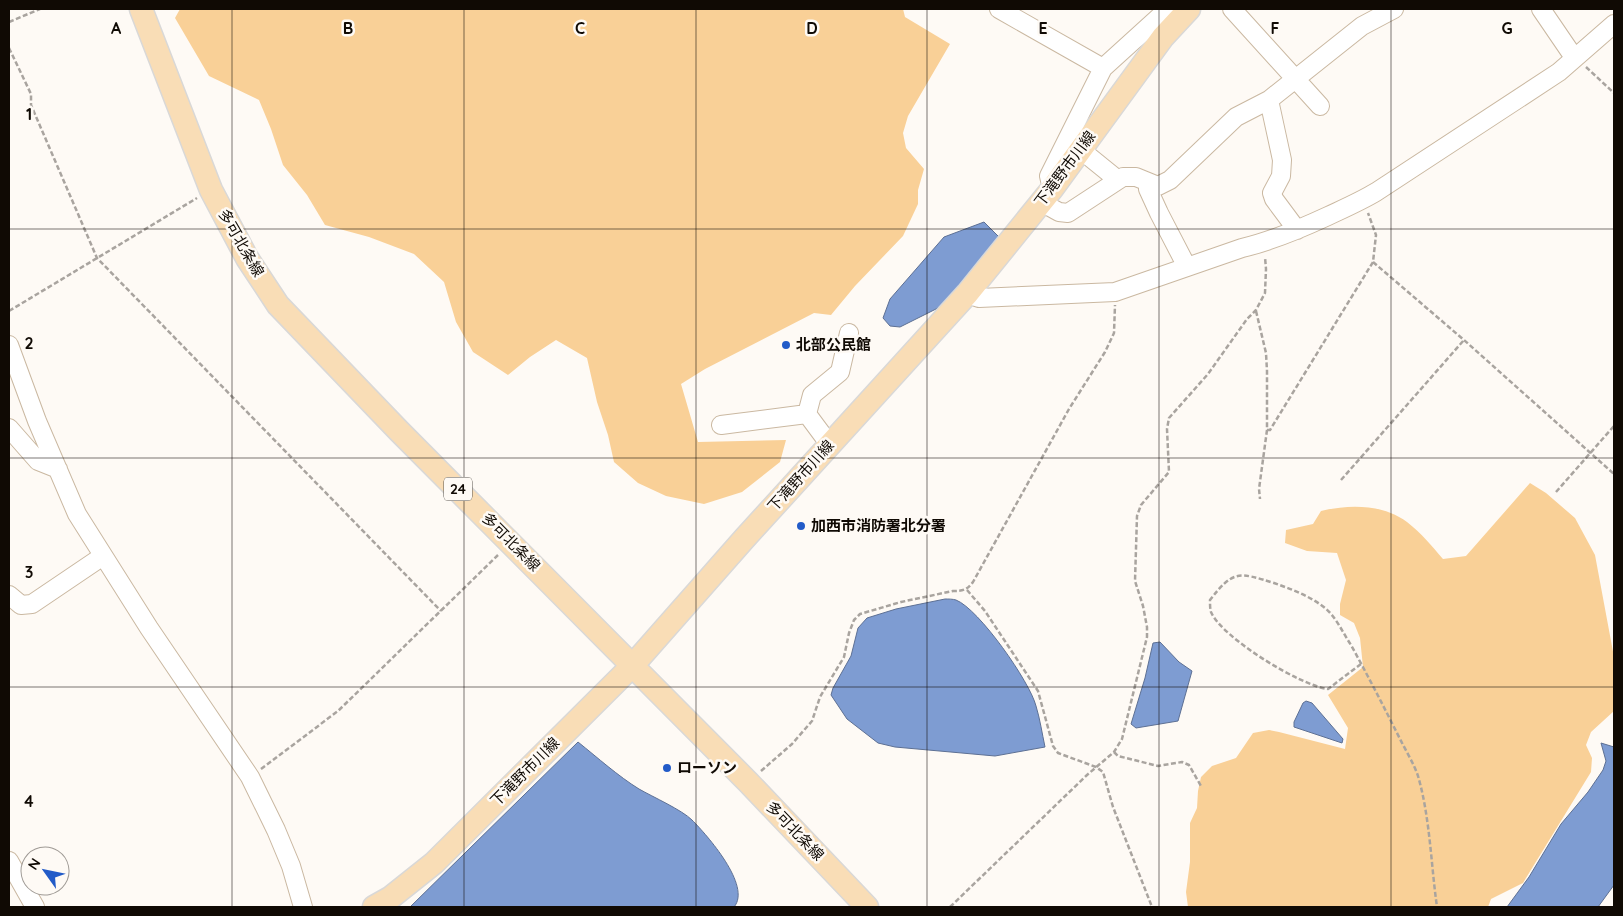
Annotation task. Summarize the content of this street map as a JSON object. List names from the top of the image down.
{
  "streets": {
    "main road": ["下滝野市川線", "多可北条線", "24"]
  },
  "crossings": [
    ["下滝野市川線", "多可北条線"]
  ],
  "places": ["北部公民館", "加西市消防署北分署", "ローソン"],
  "north": "top left",
  "grid": {
    "columns": [
      "A",
      "B",
      "C",
      "D",
      "E",
      "F",
      "G"
    ],
    "rows": [
      "1",
      "2",
      "3",
      "4"
    ]
  }
}
